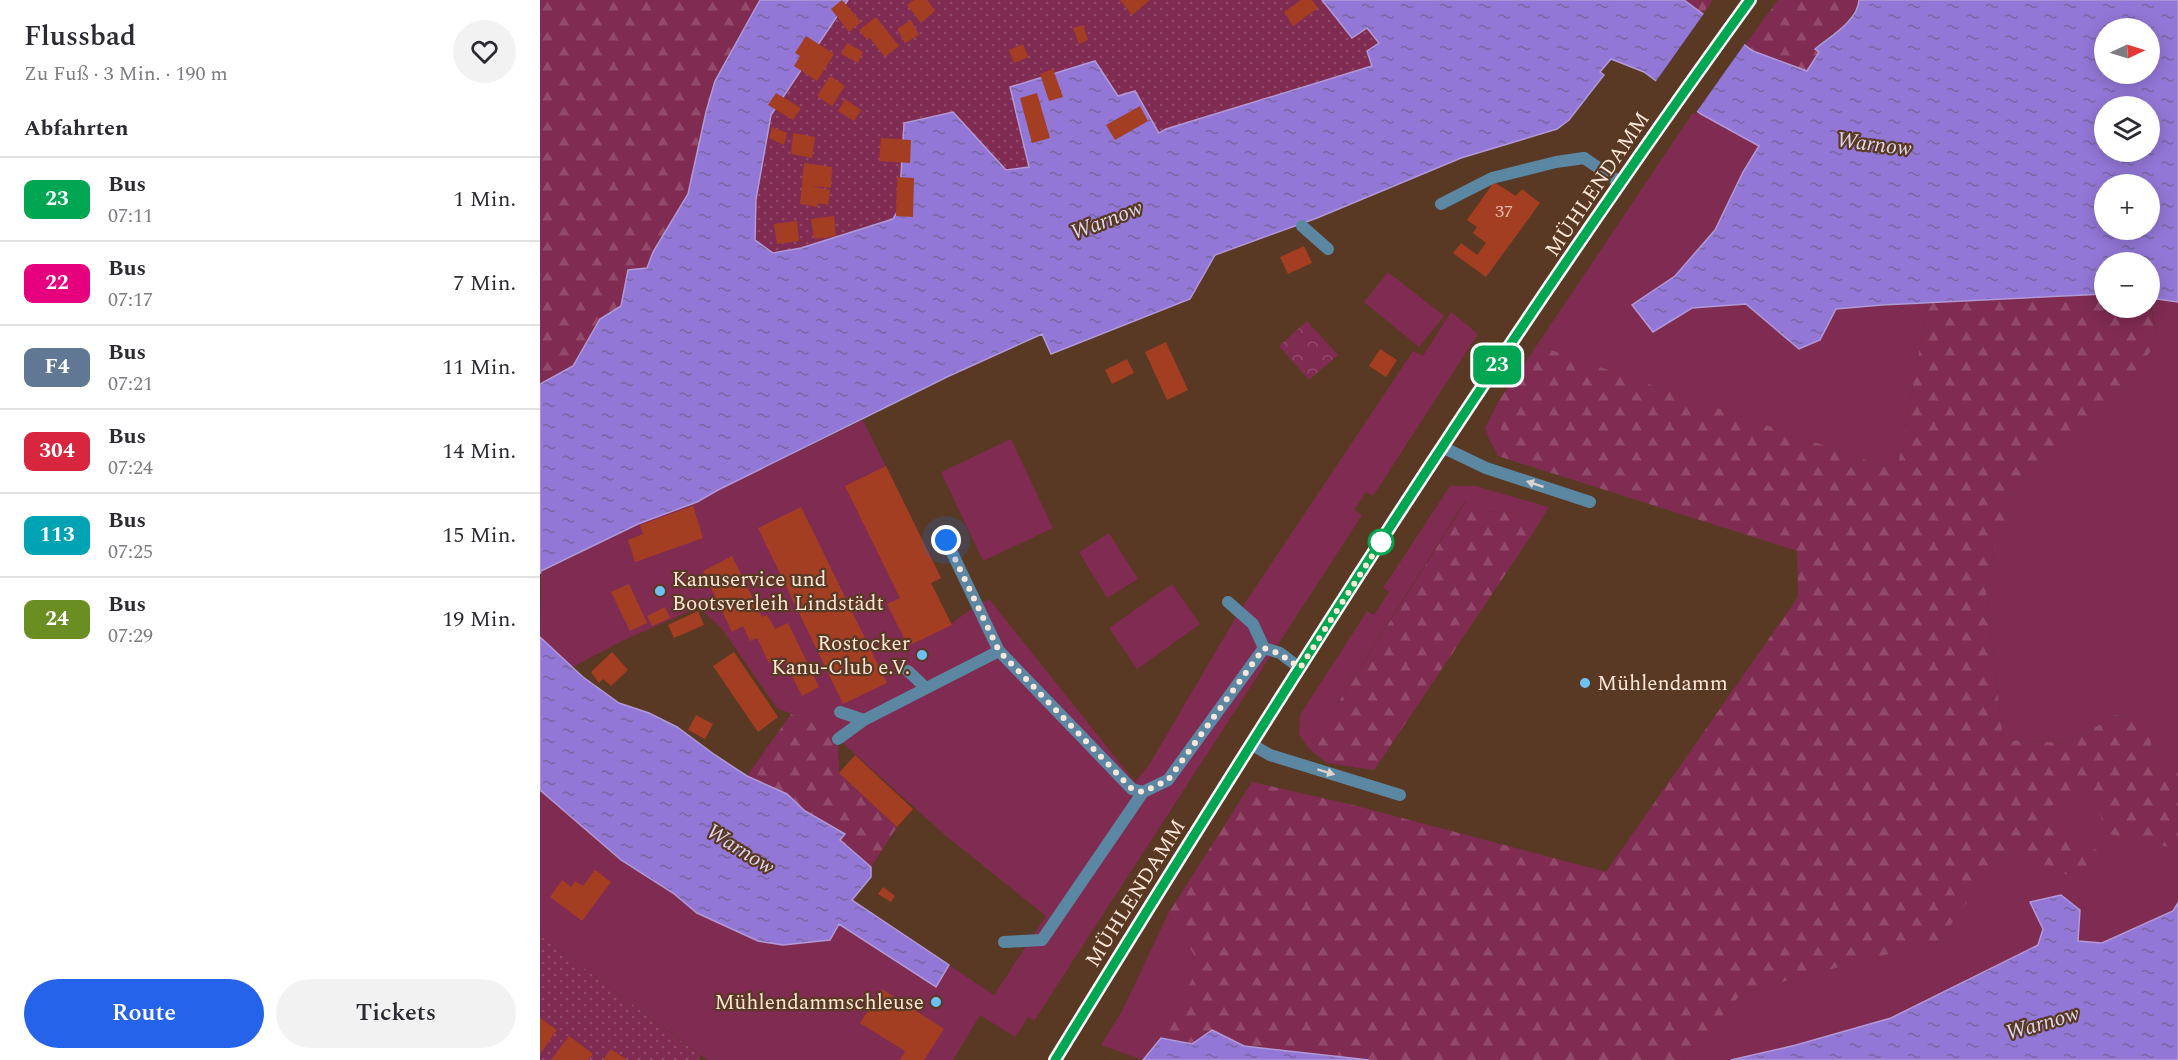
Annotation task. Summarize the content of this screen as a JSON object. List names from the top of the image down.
{
  "streets": {
    "main road": ["MÜHLENDAMM"]
  },
  "water": ["Warnow"],
  "places": [
    "Kanuservice und Bootsverleih Lindstädt",
    "Rostocker Kanu-Club e.V.",
    "Mühlendamm",
    "Mühlendammschleuse"
  ],
  "lines": ["bus line 23"],
  "house_numbers": ["37"],
  "north": "right",
  "page": {
    "heading": [
      ["Flussbad", "Zu Fuß · 3 Min. · 190 m"],
      "Abfahrten"
    ],
    "on_map": "23",
    "map_buttons": ["+", "−"],
    "list": [
      {
        "mark": "23",
        "name": "Bus",
        "note": "07:11",
        "value": "1 Min."
      },
      {
        "mark": "22",
        "name": "Bus",
        "note": "07:17",
        "value": "7 Min."
      },
      {
        "mark": "F4",
        "name": "Bus",
        "note": "07:21",
        "value": "11 Min."
      },
      {
        "mark": "304",
        "name": "Bus",
        "note": "07:24",
        "value": "14 Min."
      },
      {
        "mark": "113",
        "name": "Bus",
        "note": "07:25",
        "value": "15 Min."
      },
      {
        "mark": "24",
        "name": "Bus",
        "note": "07:29",
        "value": "19 Min."
      }
    ],
    "buttons": ["Route", "Tickets"]
  }
}
